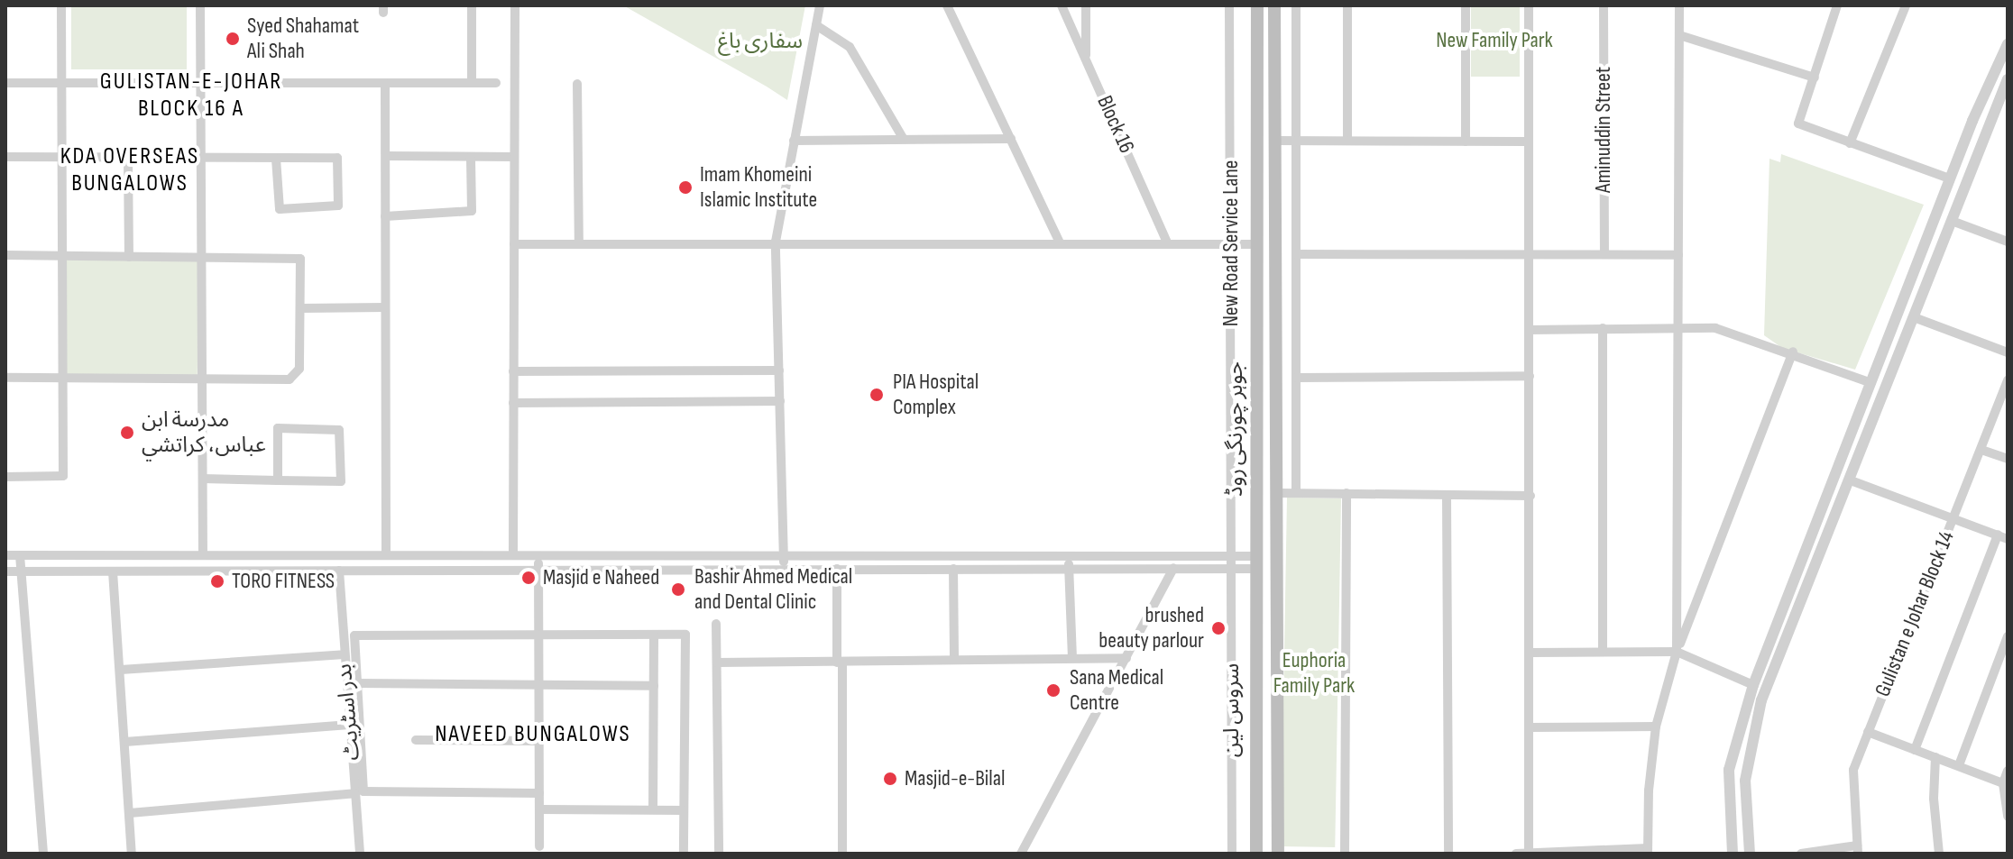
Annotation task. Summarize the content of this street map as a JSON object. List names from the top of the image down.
{
  "streets": {
    "main road": ["جوہر چورنگی روڈ"],
    "street": [
      "Block 16",
      "Aminuddin Street",
      "New Road Service Lane",
      "Gulistan e Johar Block 14",
      "سروس لین",
      "بدر اسٹریٹ"
    ]
  },
  "crossings": [
    ["New Road Service Lane", "سروس لین"]
  ],
  "districts": ["GULISTAN-E-JOHAR BLOCK 16 A", "KDA OVERSEAS BUNGALOWS", "NAVEED BUNGALOWS"],
  "parks": ["New Family Park", "سفاری باغ", "Euphoria Family Park"],
  "places": [
    "Syed Shahamat Ali Shah",
    "Imam Khomeini Islamic Institute",
    "PIA Hospital Complex",
    "مدرسة ابن عباس، كراتشي",
    "Masjid e Naheed",
    "TORO FITNESS",
    "Bashir Ahmed Medical and Dental Clinic",
    "brushed beauty parlour",
    "Sana Medical Centre",
    "Masjid-e-Bilal"
  ]
}
